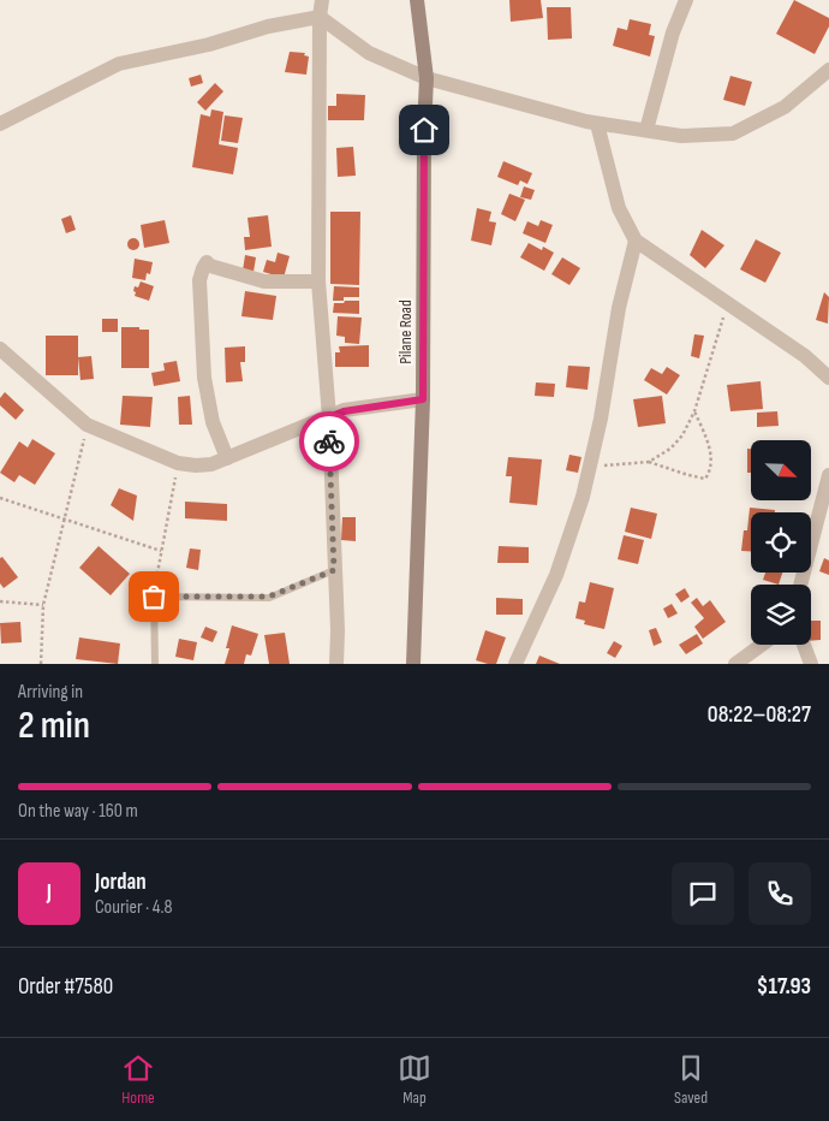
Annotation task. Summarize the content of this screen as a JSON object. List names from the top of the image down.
{
  "streets": {
    "main road": ["Pilane Road"]
  },
  "north": "bottom right",
  "page": {
    "heading": ["2 min", "Arriving in", "08:22–08:27"],
    "panel": [
      "Jordan",
      "Courier · 4.8",
      "Order #7580",
      "$17.93"
    ],
    "bar": "On the way · 160 m",
    "round": "J",
    "tabs": ["Home", "Map", "Saved"]
  }
}
